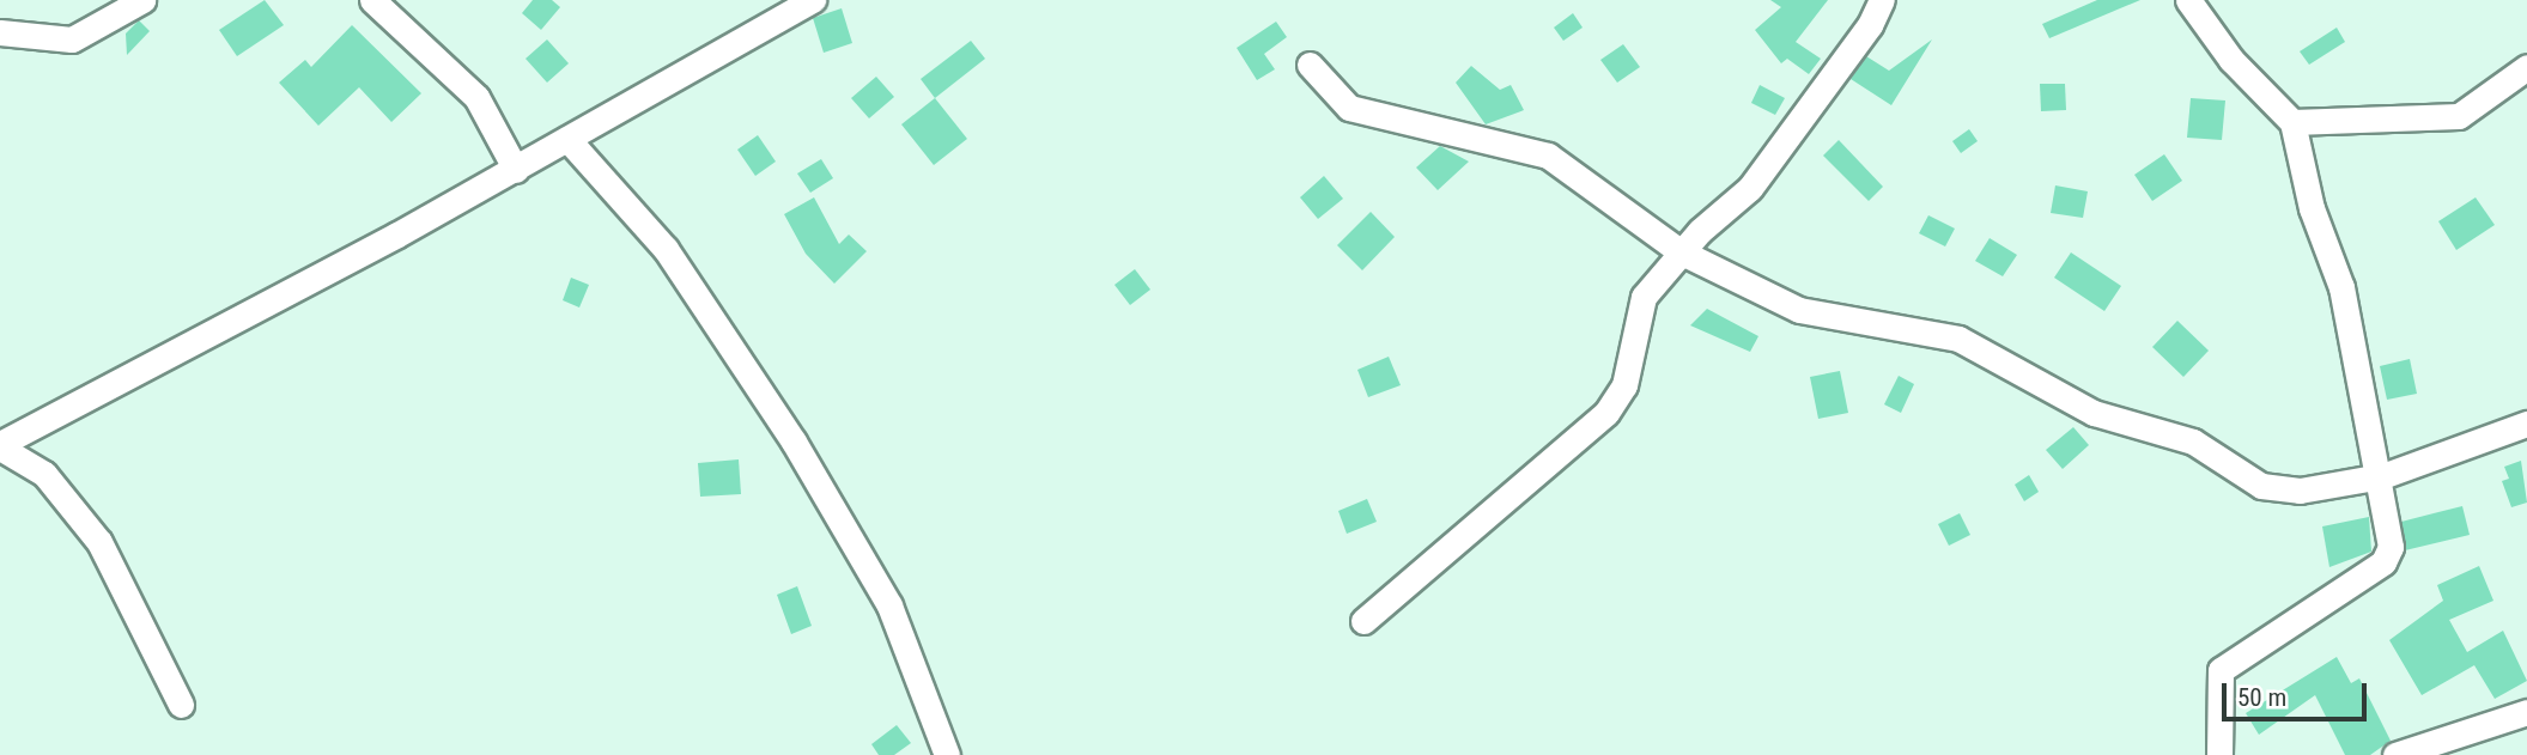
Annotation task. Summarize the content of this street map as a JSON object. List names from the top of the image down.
{
  "scale_bar": "50 m"
}
